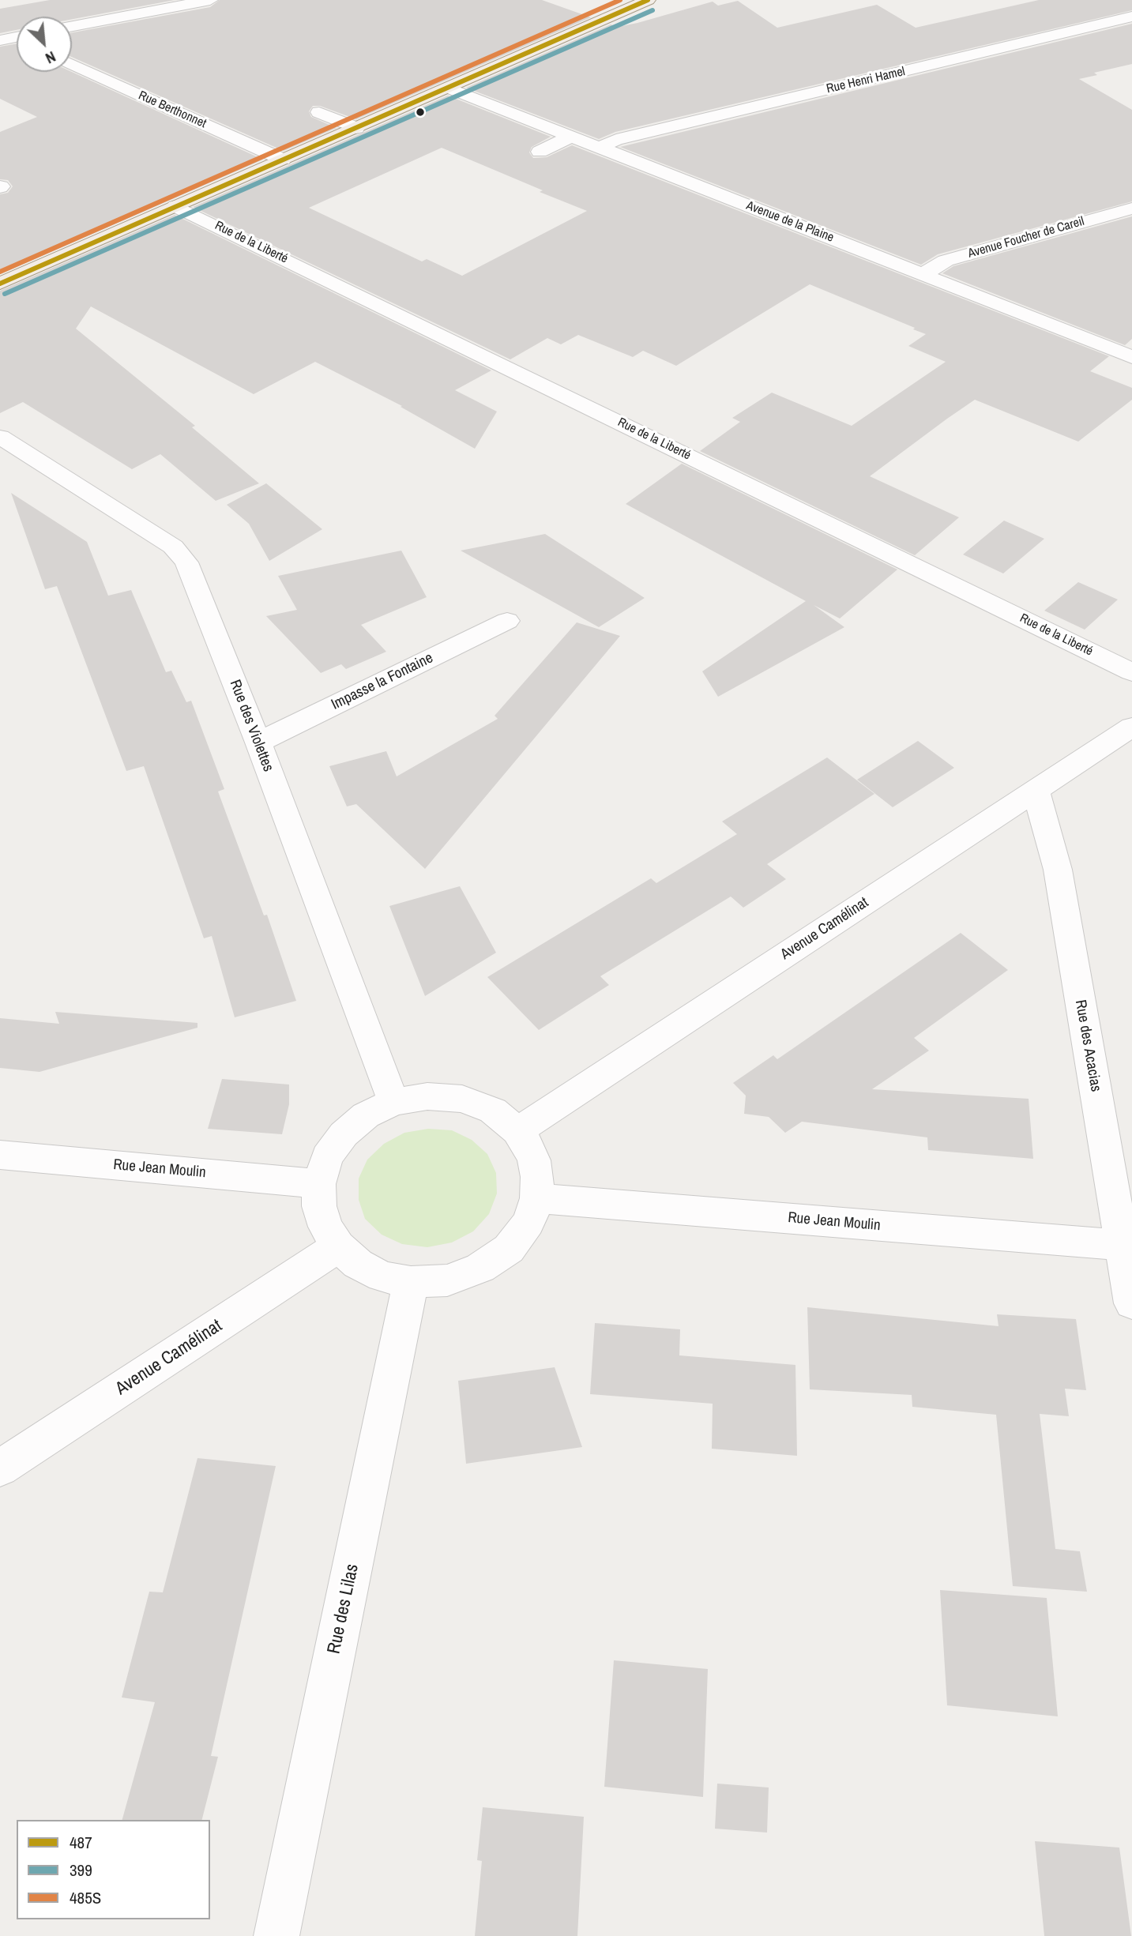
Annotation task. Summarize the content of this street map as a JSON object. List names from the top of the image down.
{
  "streets": {
    "street": [
      "Rue Henri Hamel",
      "Rue Berthonnet",
      "Avenue de la Plaine",
      "Avenue Foucher de Careil",
      "Rue de la Liberté",
      "Impasse la Fontaine",
      "Rue des Violettes",
      "Avenue Camélinat",
      "Rue des Acacias",
      "Rue Jean Moulin",
      "Rue des Lilas"
    ]
  },
  "crossings": [
    ["Rue Henri Hamel", "Avenue de la Plaine"],
    ["Avenue de la Plaine", "Avenue Foucher de Careil"],
    ["Impasse la Fontaine", "Rue des Violettes"],
    ["Avenue Camélinat", "Rue des Acacias"],
    ["Rue des Acacias", "Rue Jean Moulin"]
  ],
  "lines": ["transit line 487", "transit line 485S", "transit line 399"],
  "legend": ["487", "399", "485S"],
  "north": "bottom right"
}
